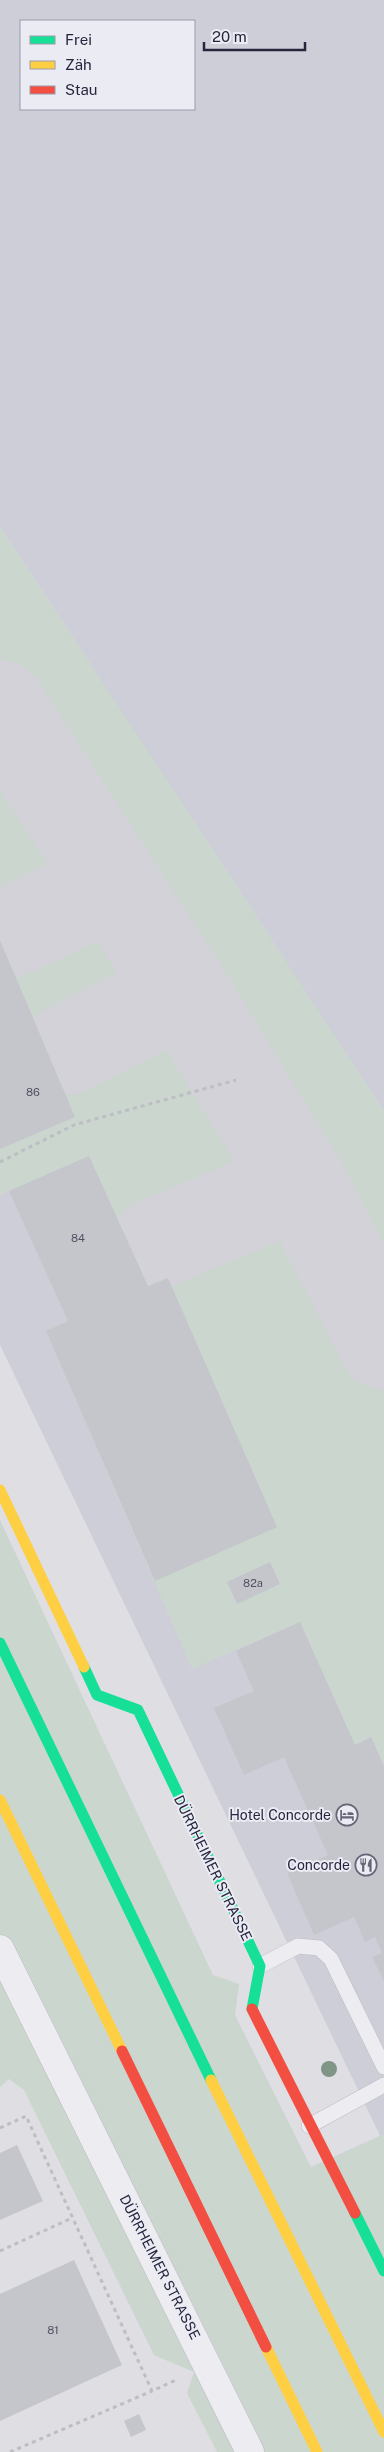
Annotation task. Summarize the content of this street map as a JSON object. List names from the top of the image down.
{
  "streets": {
    "main road": ["DÜRRHEIMER STRASSE"]
  },
  "places": {
    "hotel": ["Hotel Concorde"],
    "restaurant": ["Concorde"]
  },
  "house_numbers": [
    "86",
    "84",
    "82a",
    "81"
  ],
  "legend": ["Frei", "Zäh", "Stau"],
  "scale_bar": "20 m"
}
